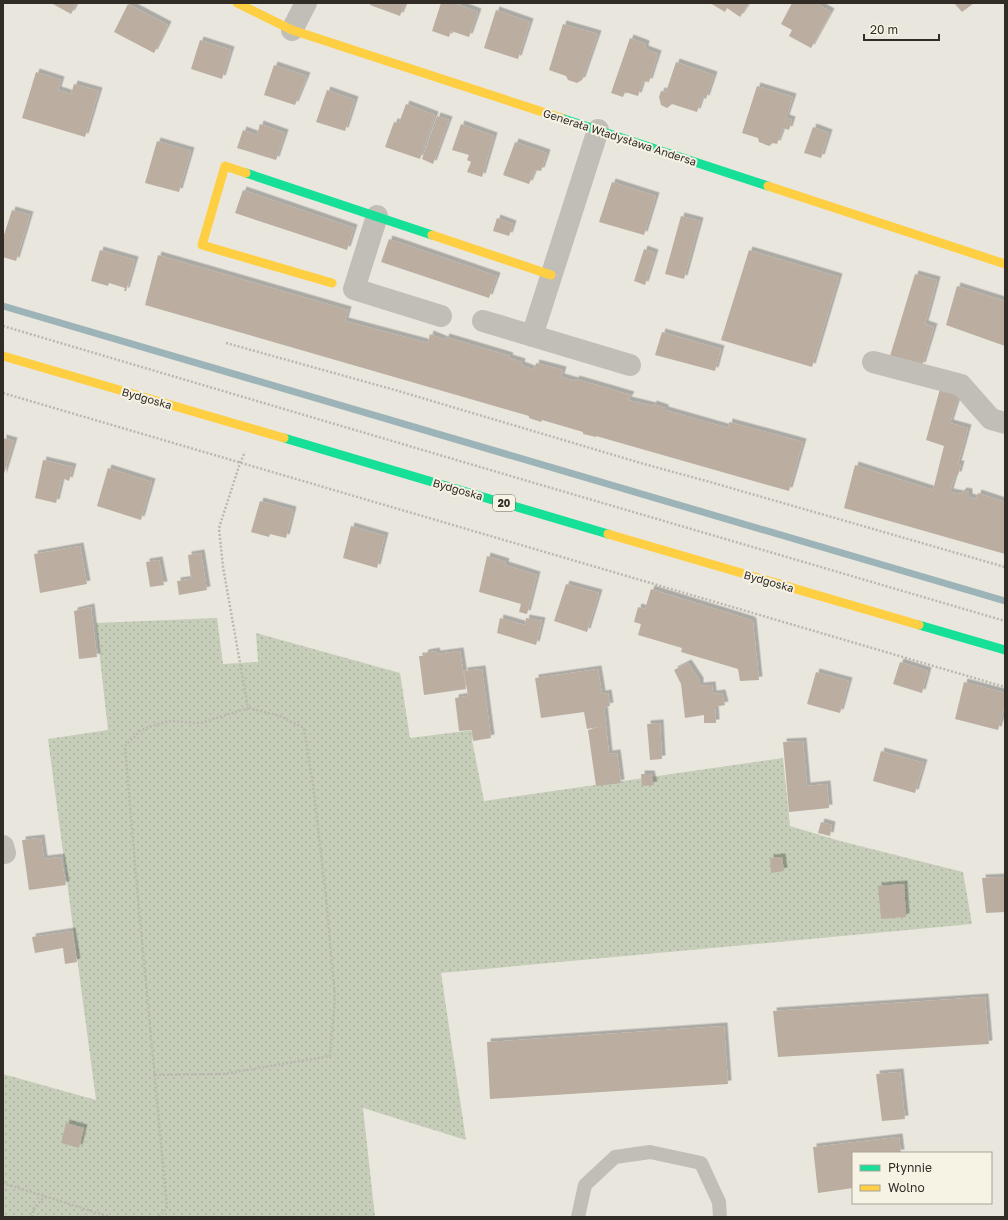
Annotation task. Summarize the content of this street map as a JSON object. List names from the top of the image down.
{
  "streets": {
    "street": ["Generała Władysława Andersa", "Bydgoska", "20"]
  },
  "legend": ["Płynnie", "Wolno"],
  "scale_bar": "20 m"
}
